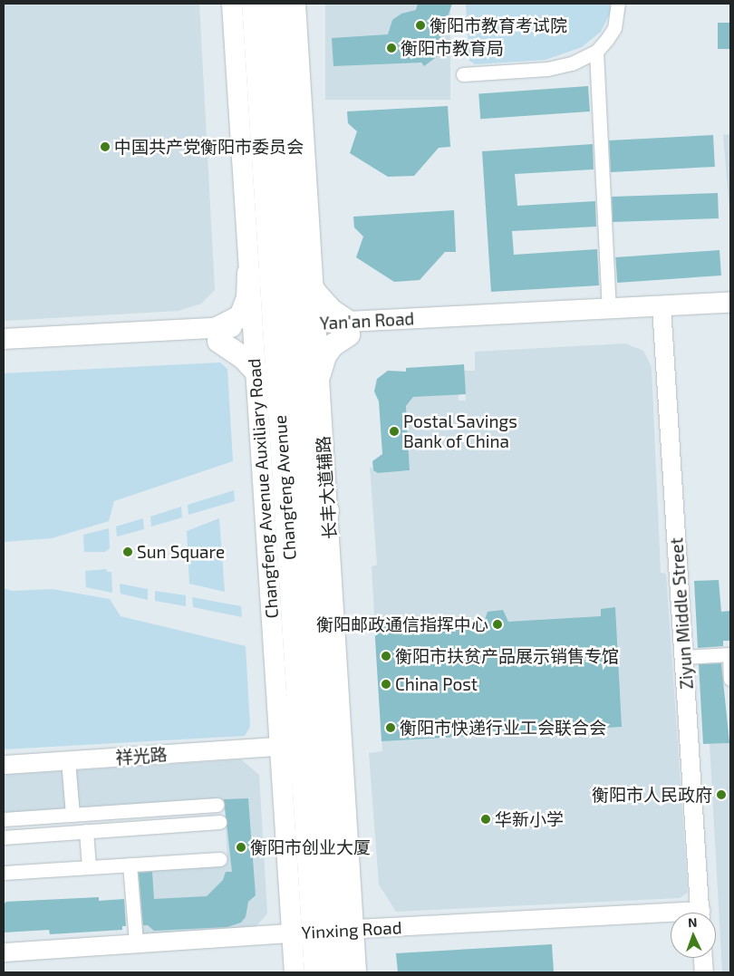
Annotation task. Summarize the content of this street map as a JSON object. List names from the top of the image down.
{
  "streets": {
    "main road": [
      "Yan'an Road",
      "Changfeng Avenue",
      "长丰大道辅路",
      "Changfeng Avenue Auxiliary Road"
    ],
    "street": ["Ziyun Middle Street", "祥光路", "Yinxing Road"]
  },
  "crossings": [
    ["Yan'an Road", "Changfeng Avenue"],
    ["Yan'an Road", "长丰大道辅路"],
    ["Yan'an Road", "Changfeng Avenue Auxiliary Road"],
    ["Yan'an Road", "Ziyun Middle Street"],
    ["Changfeng Avenue", "长丰大道辅路"],
    ["Changfeng Avenue", "Changfeng Avenue Auxiliary Road"],
    ["Changfeng Avenue", "Yinxing Road"],
    ["长丰大道辅路", "Changfeng Avenue Auxiliary Road"],
    ["长丰大道辅路", "Yinxing Road"],
    ["Changfeng Avenue Auxiliary Road", "祥光路"],
    ["Changfeng Avenue Auxiliary Road", "Yinxing Road"]
  ],
  "places": [
    "衡阳市教育考试院",
    "衡阳市教育局",
    "中国共产党衡阳市委员会",
    "Postal Savings Bank of China",
    "Sun Square",
    "衡阳邮政通信指挥中心",
    "衡阳市扶贫产品展示销售专馆",
    "China Post",
    "衡阳市快递行业工会联合会",
    "衡阳市人民政府",
    "华新小学",
    "衡阳市创业大厦"
  ],
  "north": "top"
}
